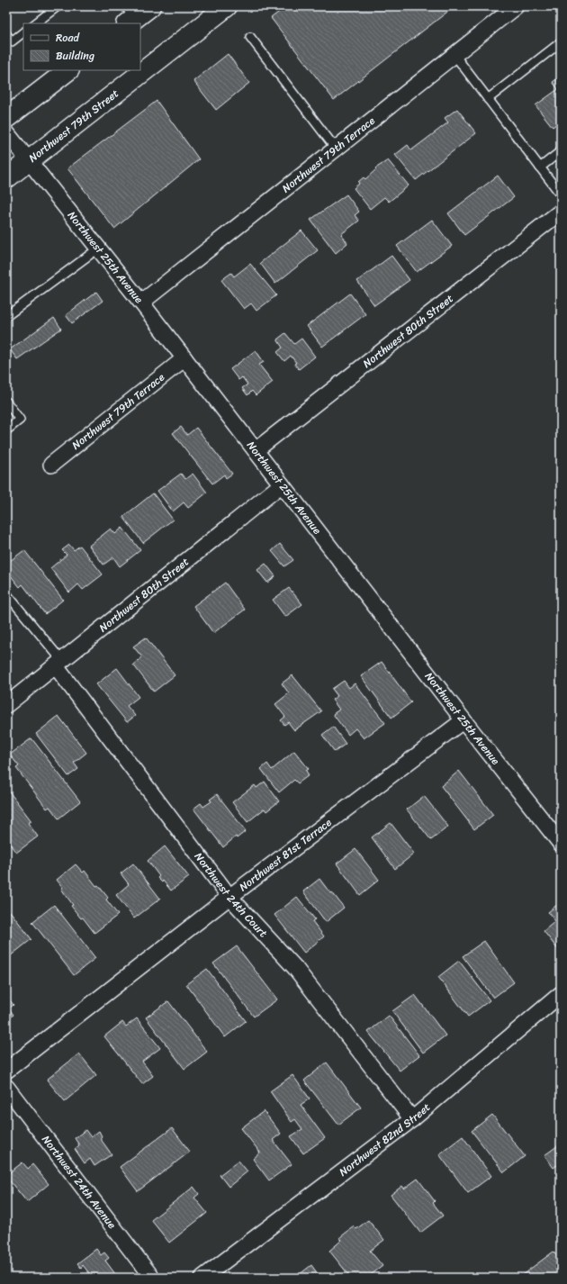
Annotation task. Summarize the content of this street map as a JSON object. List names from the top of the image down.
{
  "streets": {
    "main road": ["Northwest 79th Street"],
    "street": [
      "Northwest 79th Terrace",
      "Northwest 25th Avenue",
      "Northwest 80th Street",
      "Northwest 81st Terrace",
      "Northwest 24th Court",
      "Northwest 82nd Street",
      "Northwest 24th Avenue"
    ]
  },
  "crossings": [
    ["Northwest 79th Street", "Northwest 25th Avenue"],
    ["Northwest 79th Terrace", "Northwest 25th Avenue"],
    ["Northwest 25th Avenue", "Northwest 80th Street"],
    ["Northwest 25th Avenue", "Northwest 81st Terrace"],
    ["Northwest 80th Street", "Northwest 24th Court"],
    ["Northwest 81st Terrace", "Northwest 24th Court"],
    ["Northwest 24th Court", "Northwest 82nd Street"]
  ],
  "legend": ["Road", "Building"]
}
